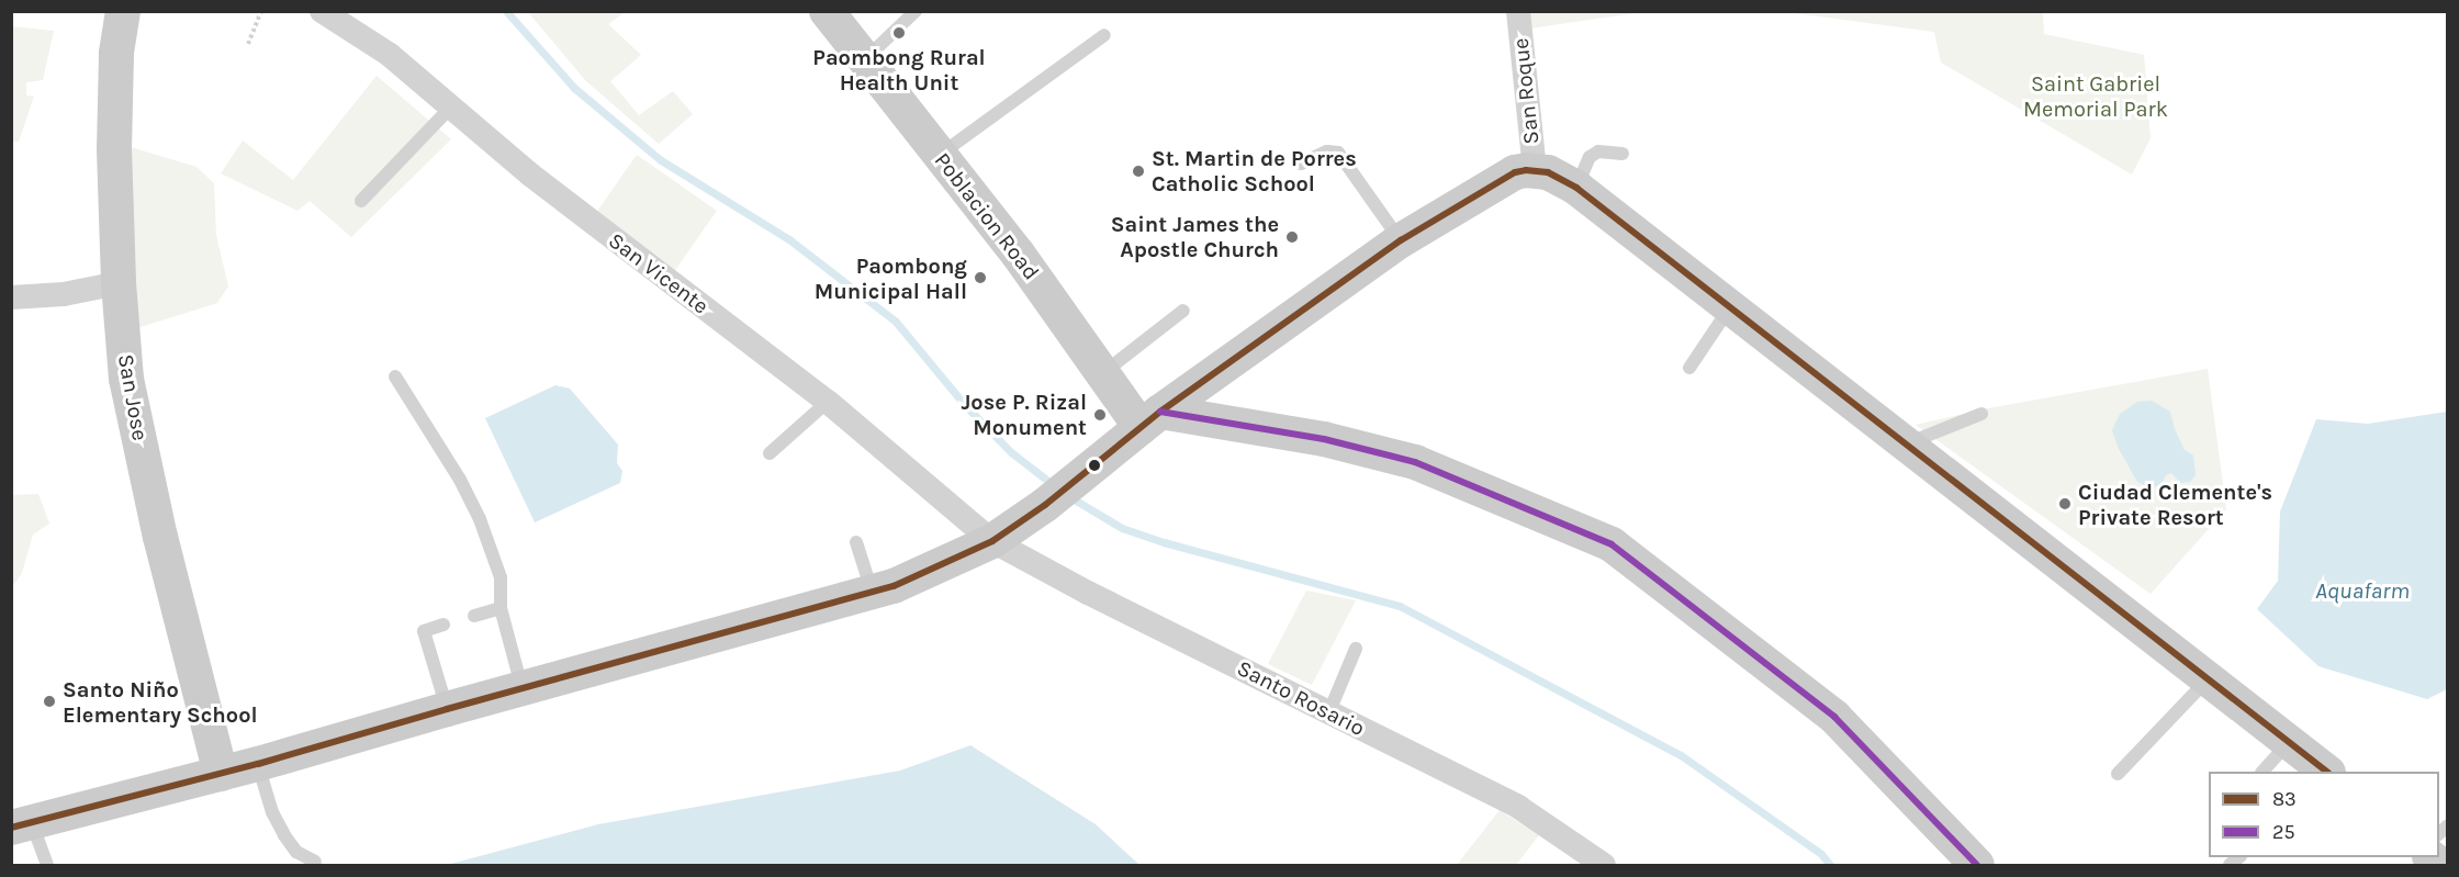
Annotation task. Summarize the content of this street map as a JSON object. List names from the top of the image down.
{
  "streets": {
    "main road": ["Poblacion Road", "San Jose"],
    "street": ["San Roque", "San Vicente", "Santo Rosario"]
  },
  "crossings": [
    ["San Vicente", "Santo Rosario"]
  ],
  "water": ["Aquafarm"],
  "parks": ["Saint Gabriel Memorial Park"],
  "places": [
    "Paombong Rural Health Unit",
    "St. Martin de Porres Catholic School",
    "Saint James the Apostle Church",
    "Paombong Municipal Hall",
    "Jose P. Rizal Monument",
    "Ciudad Clemente's Private Resort",
    "Santo Niño Elementary School"
  ],
  "lines": ["transit line 83", "transit line 25"],
  "legend": ["83", "25"]
}
